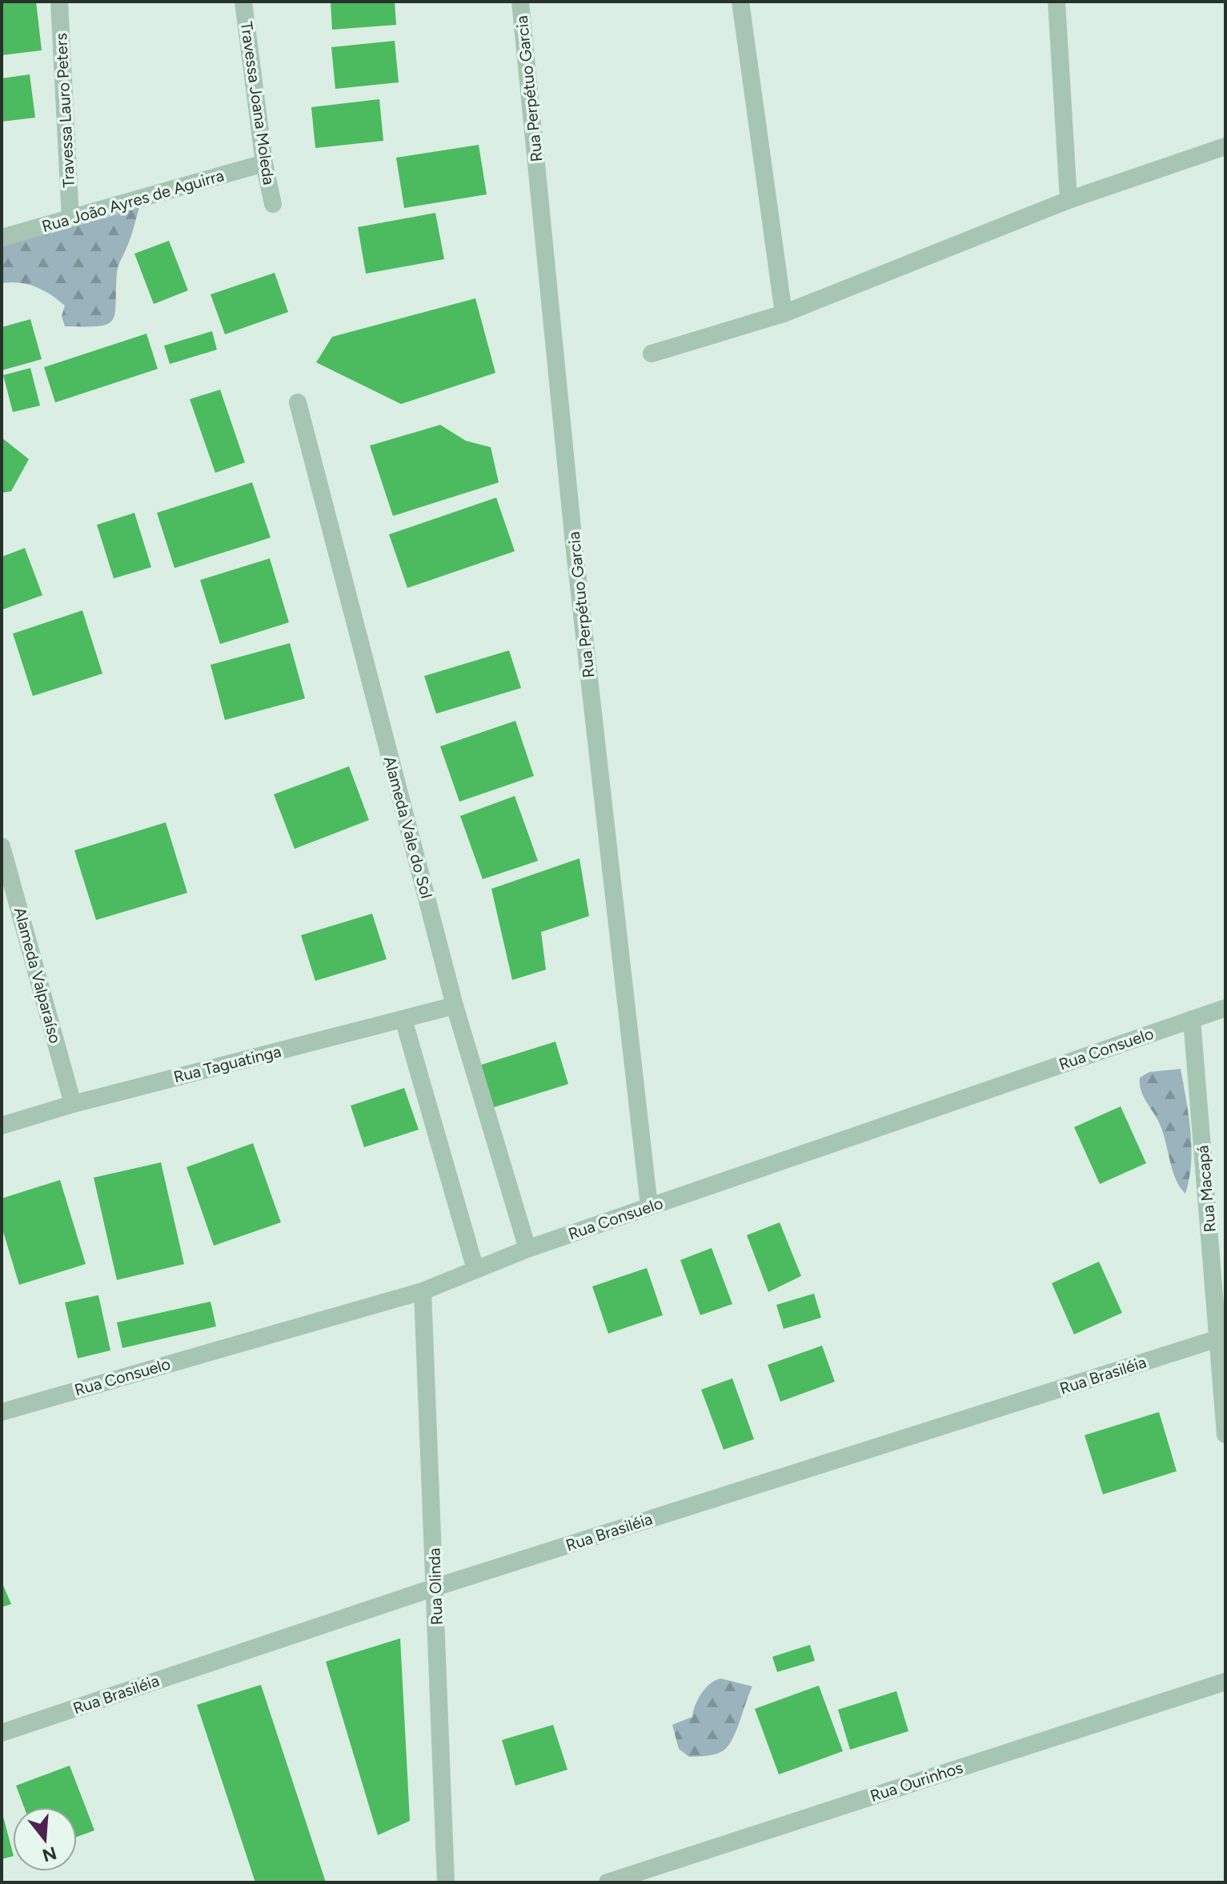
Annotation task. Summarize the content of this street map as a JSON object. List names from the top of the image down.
{
  "streets": {
    "street": [
      "Rua Perpétuo Garcia",
      "Travessa Joana Moleda",
      "Travessa Lauro Peters",
      "Rua João Ayres de Aguirra",
      "Alameda Vale do Sol",
      "Alameda Valparaíso",
      "Rua Consuelo",
      "Rua Taguatinga",
      "Rua Macapá",
      "Rua Brasiléia",
      "Rua Olinda",
      "Rua Ourinhos"
    ]
  },
  "crossings": [
    ["Rua Perpétuo Garcia", "Rua Consuelo"],
    ["Travessa Joana Moleda", "Rua João Ayres de Aguirra"],
    ["Travessa Lauro Peters", "Rua João Ayres de Aguirra"],
    ["Alameda Vale do Sol", "Rua Consuelo"],
    ["Alameda Vale do Sol", "Rua Taguatinga"],
    ["Alameda Valparaíso", "Rua Taguatinga"],
    ["Rua Consuelo", "Rua Macapá"],
    ["Rua Consuelo", "Rua Olinda"],
    ["Rua Macapá", "Rua Brasiléia"],
    ["Rua Brasiléia", "Rua Olinda"]
  ],
  "north": "bottom"
}
